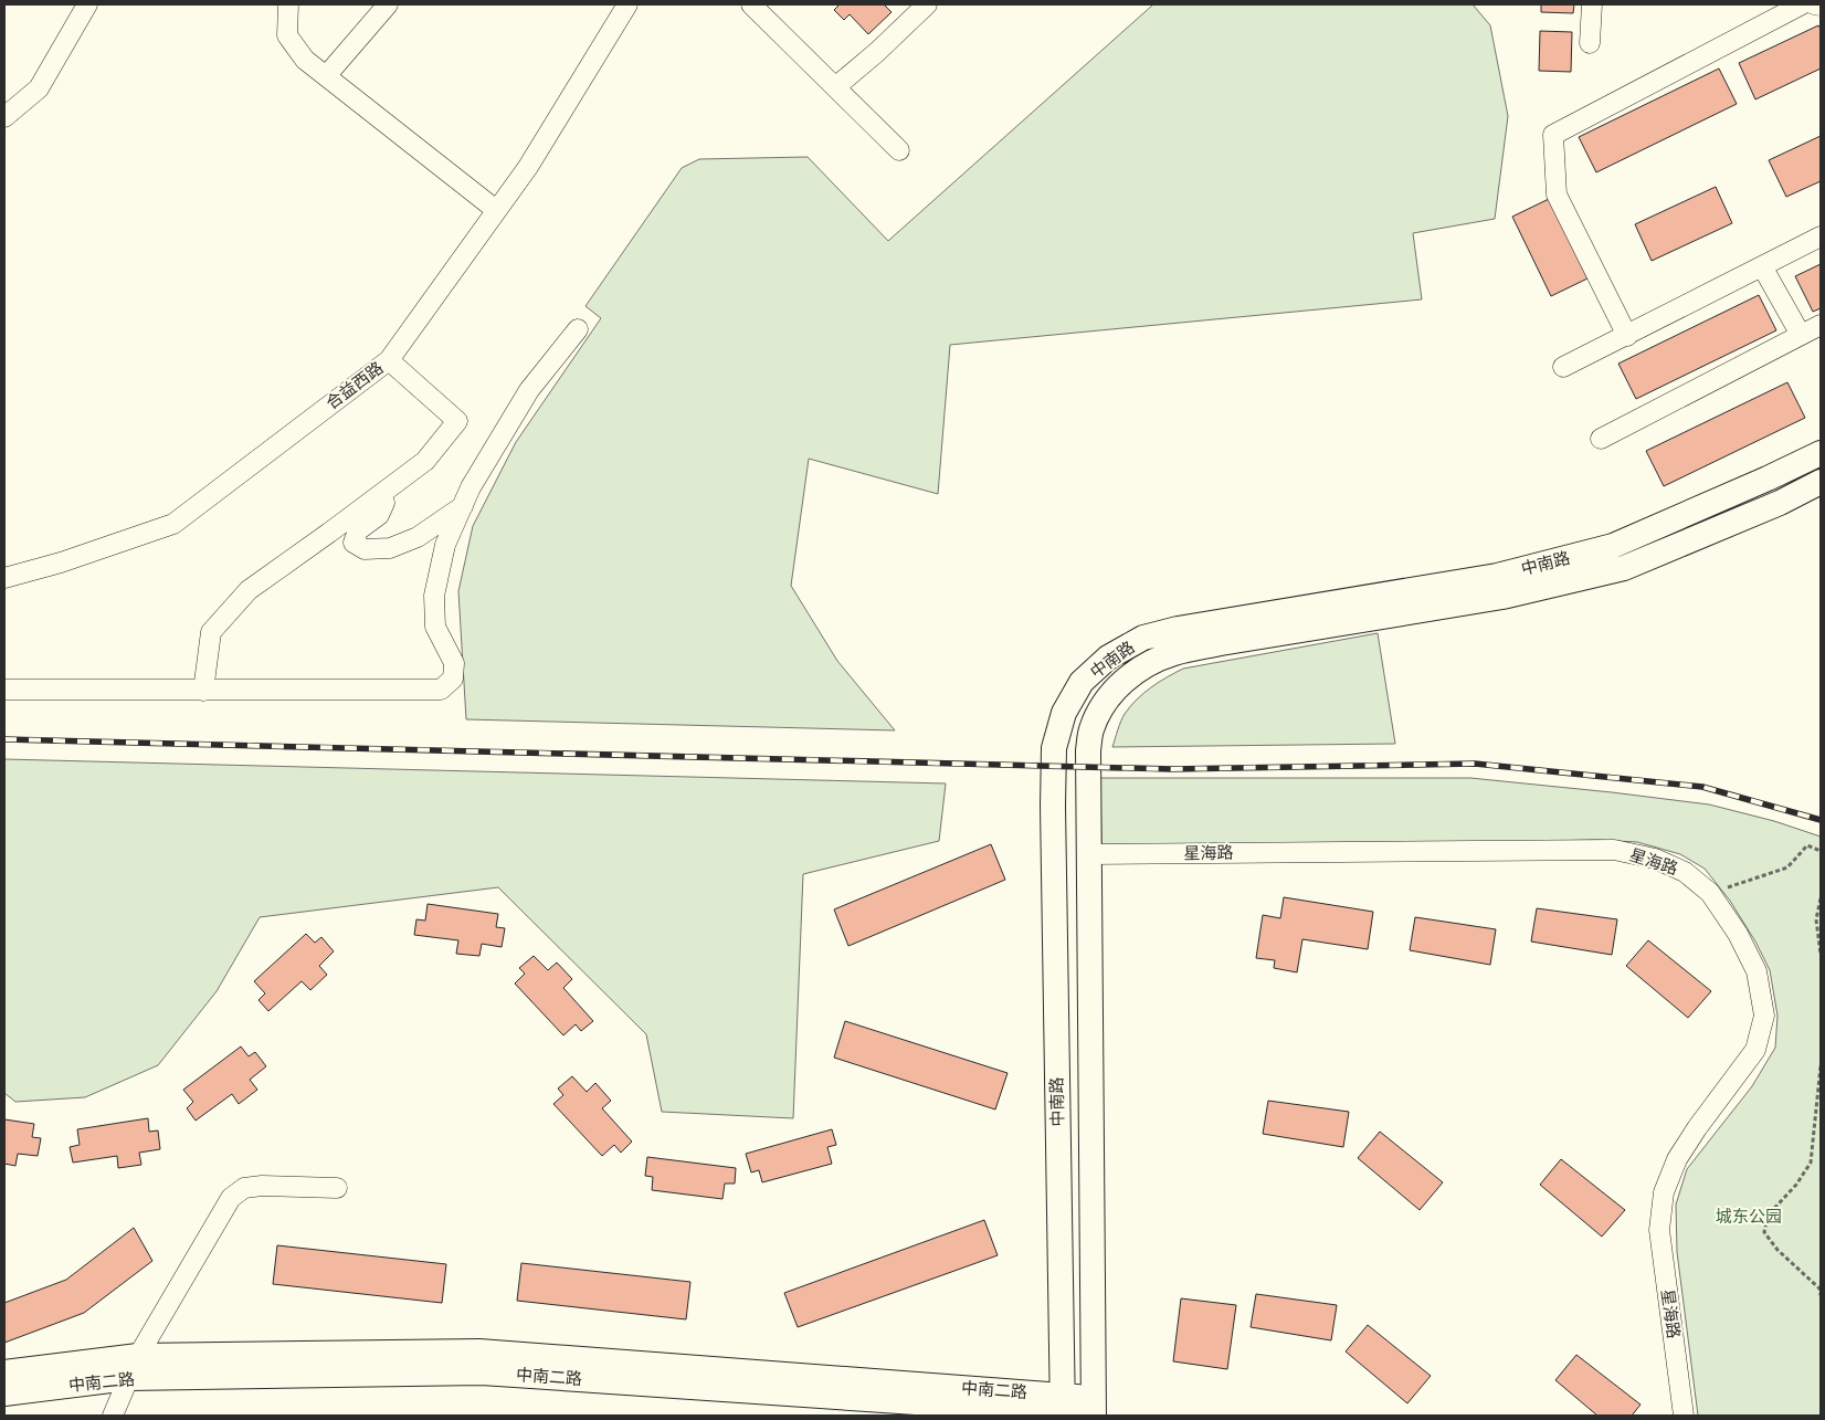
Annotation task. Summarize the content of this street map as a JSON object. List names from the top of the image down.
{
  "streets": {
    "main road": ["中南路", "中南二路"],
    "street": ["合益西路", "星海路"]
  },
  "crossings": [
    ["中南路", "星海路"],
    ["中南路", "中南二路"]
  ],
  "parks": ["城东公园"]
}
